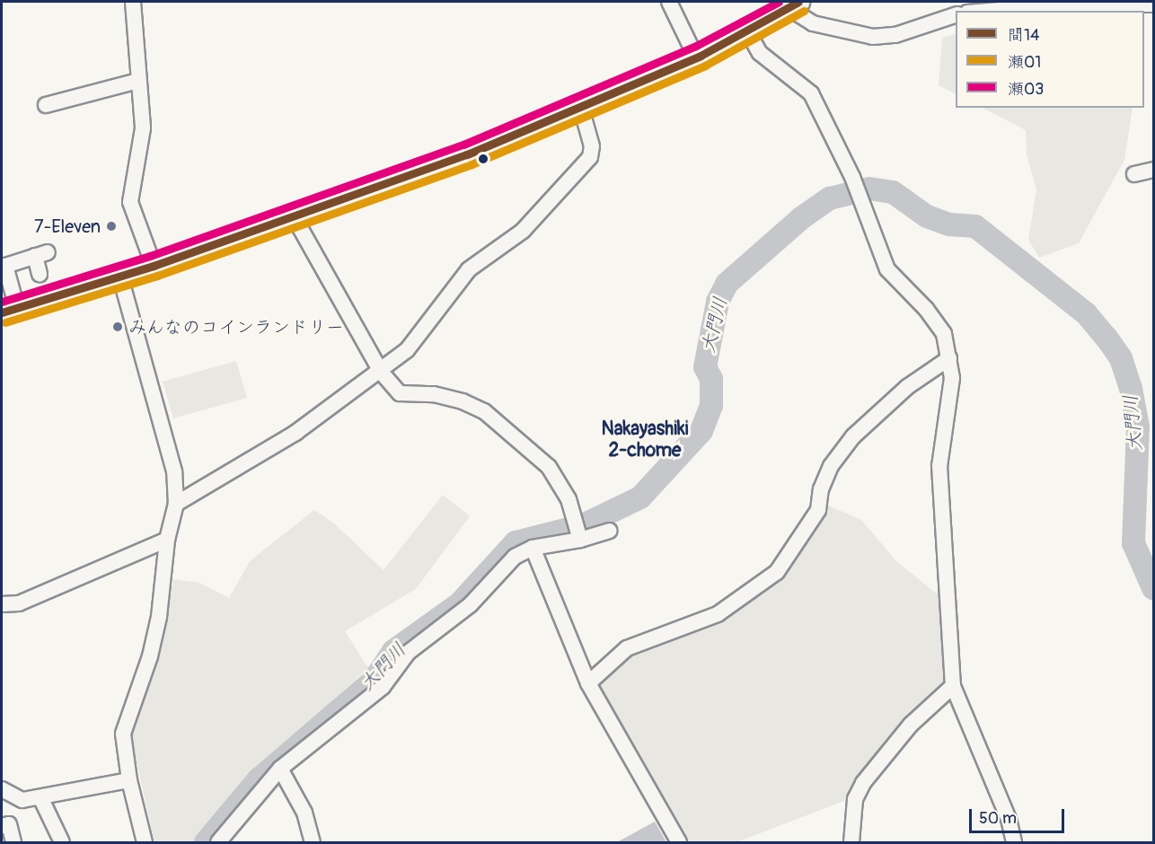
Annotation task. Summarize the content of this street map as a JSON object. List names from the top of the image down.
{
  "districts": ["Nakayashiki 2-chome"],
  "water": ["大門川"],
  "places": ["7-Eleven", "みんなのコインランドリー"],
  "lines": ["transit line 間14", "transit line 瀬03", "transit line 瀬01"],
  "legend": ["間14", "瀬01", "瀬03"],
  "scale_bar": "50 m"
}
